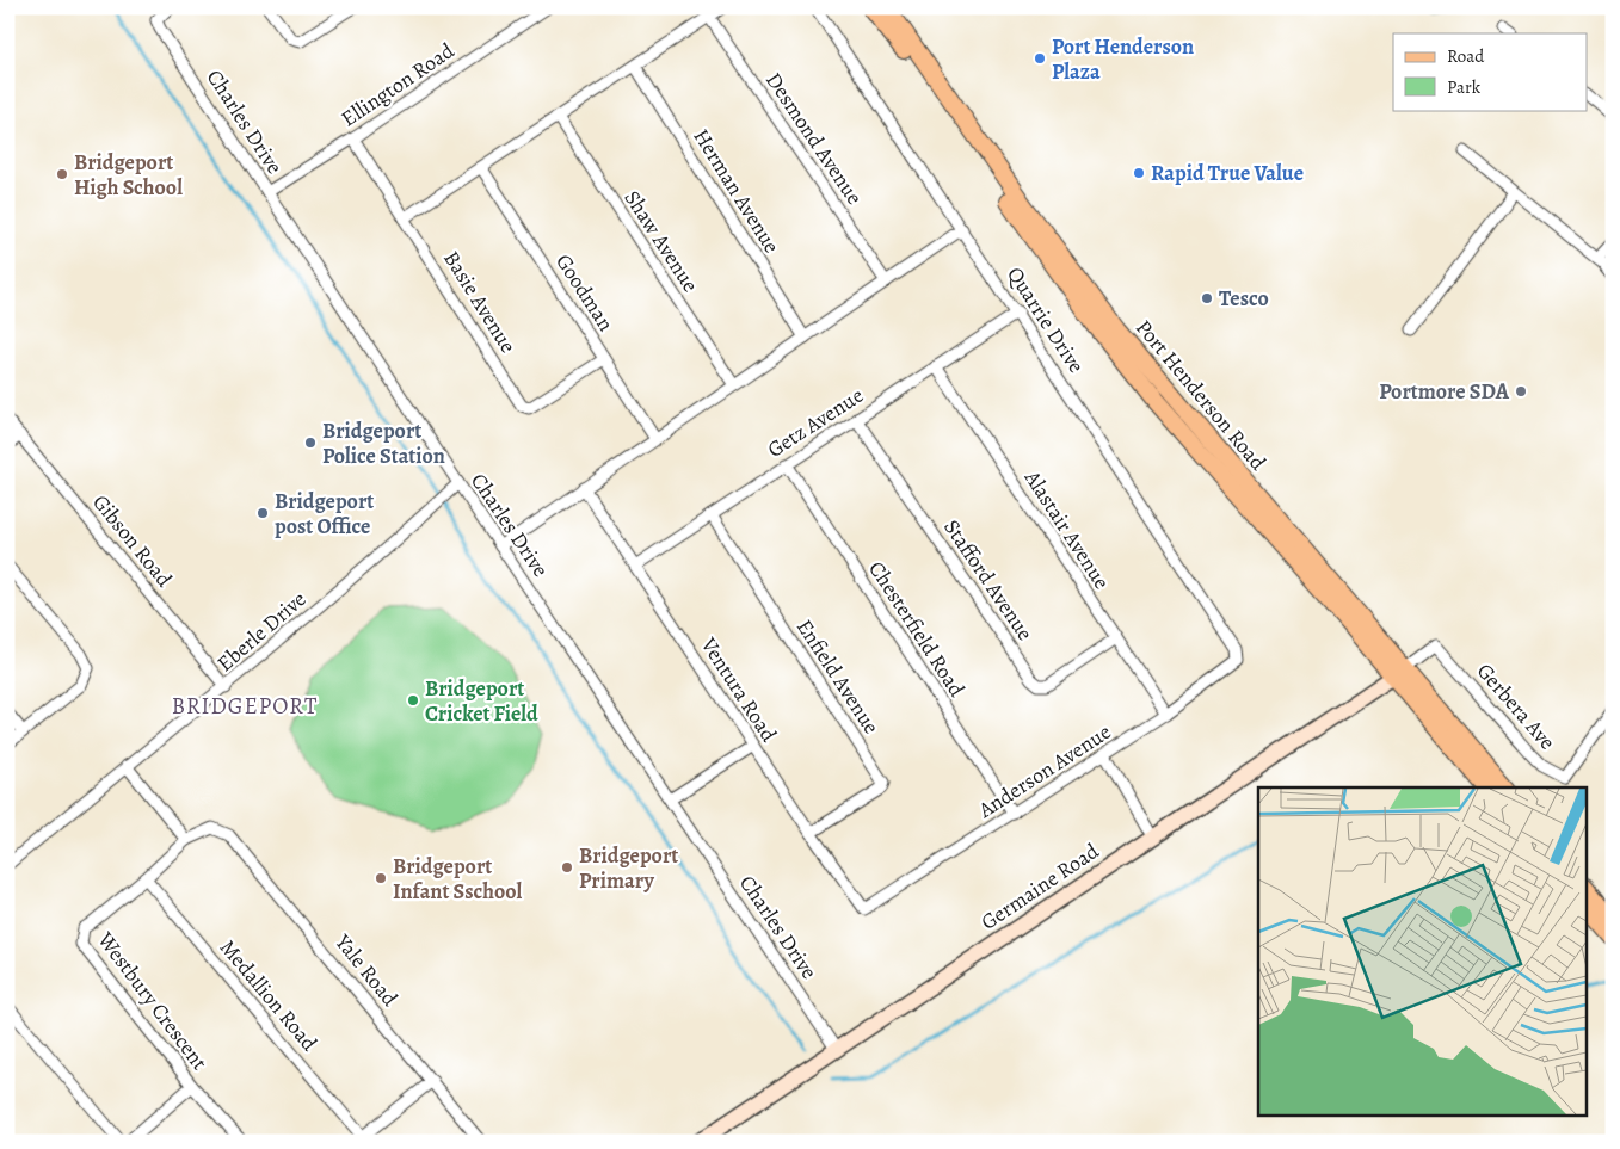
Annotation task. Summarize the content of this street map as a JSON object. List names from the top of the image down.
{
  "streets": {
    "main road": ["Port Henderson Road"],
    "street": [
      "Ellington Road",
      "Charles Drive",
      "Desmond Avenue",
      "Herman Avenue",
      "Shaw Avenue",
      "Goodman",
      "Basie Avenue",
      "Quarrie Drive",
      "Getz Avenue",
      "Alastair Avenue",
      "Gibson Road",
      "Stafford Avenue",
      "Chesterfield Road",
      "Eberle Drive",
      "Enfield Avenue",
      "Ventura Road",
      "Gerbera Ave",
      "Anderson Avenue",
      "Germaine Road",
      "Yale Road",
      "Medallion Road",
      "Westbury Crescent"
    ]
  },
  "crossings": [
    ["Ellington Road", "Charles Drive"],
    ["Ellington Road", "Basie Avenue"],
    ["Charles Drive", "Eberle Drive"],
    ["Charles Drive", "Germaine Road"],
    ["Goodman", "Basie Avenue"],
    ["Quarrie Drive", "Getz Avenue"],
    ["Quarrie Drive", "Anderson Avenue"],
    ["Port Henderson Road", "Gerbera Ave"],
    ["Port Henderson Road", "Germaine Road"],
    ["Getz Avenue", "Alastair Avenue"],
    ["Getz Avenue", "Stafford Avenue"],
    ["Getz Avenue", "Chesterfield Road"],
    ["Getz Avenue", "Enfield Avenue"],
    ["Getz Avenue", "Ventura Road"],
    ["Alastair Avenue", "Stafford Avenue"],
    ["Alastair Avenue", "Anderson Avenue"],
    ["Gibson Road", "Eberle Drive"],
    ["Chesterfield Road", "Anderson Avenue"],
    ["Enfield Avenue", "Ventura Road"],
    ["Ventura Road", "Anderson Avenue"],
    ["Gerbera Ave", "Germaine Road"],
    ["Yale Road", "Westbury Crescent"],
    ["Medallion Road", "Westbury Crescent"]
  ],
  "districts": ["BRIDGEPORT"],
  "places": [
    "Port Henderson Plaza",
    "Rapid True Value",
    "Bridgeport High School",
    "Tesco",
    "Portmore SDA",
    "Bridgeport Police Station",
    "Bridgeport post Office",
    "Bridgeport Cricket Field",
    "Bridgeport Primary",
    "Bridgeport Infant Sschool"
  ],
  "legend": ["Road", "Park"]
}
